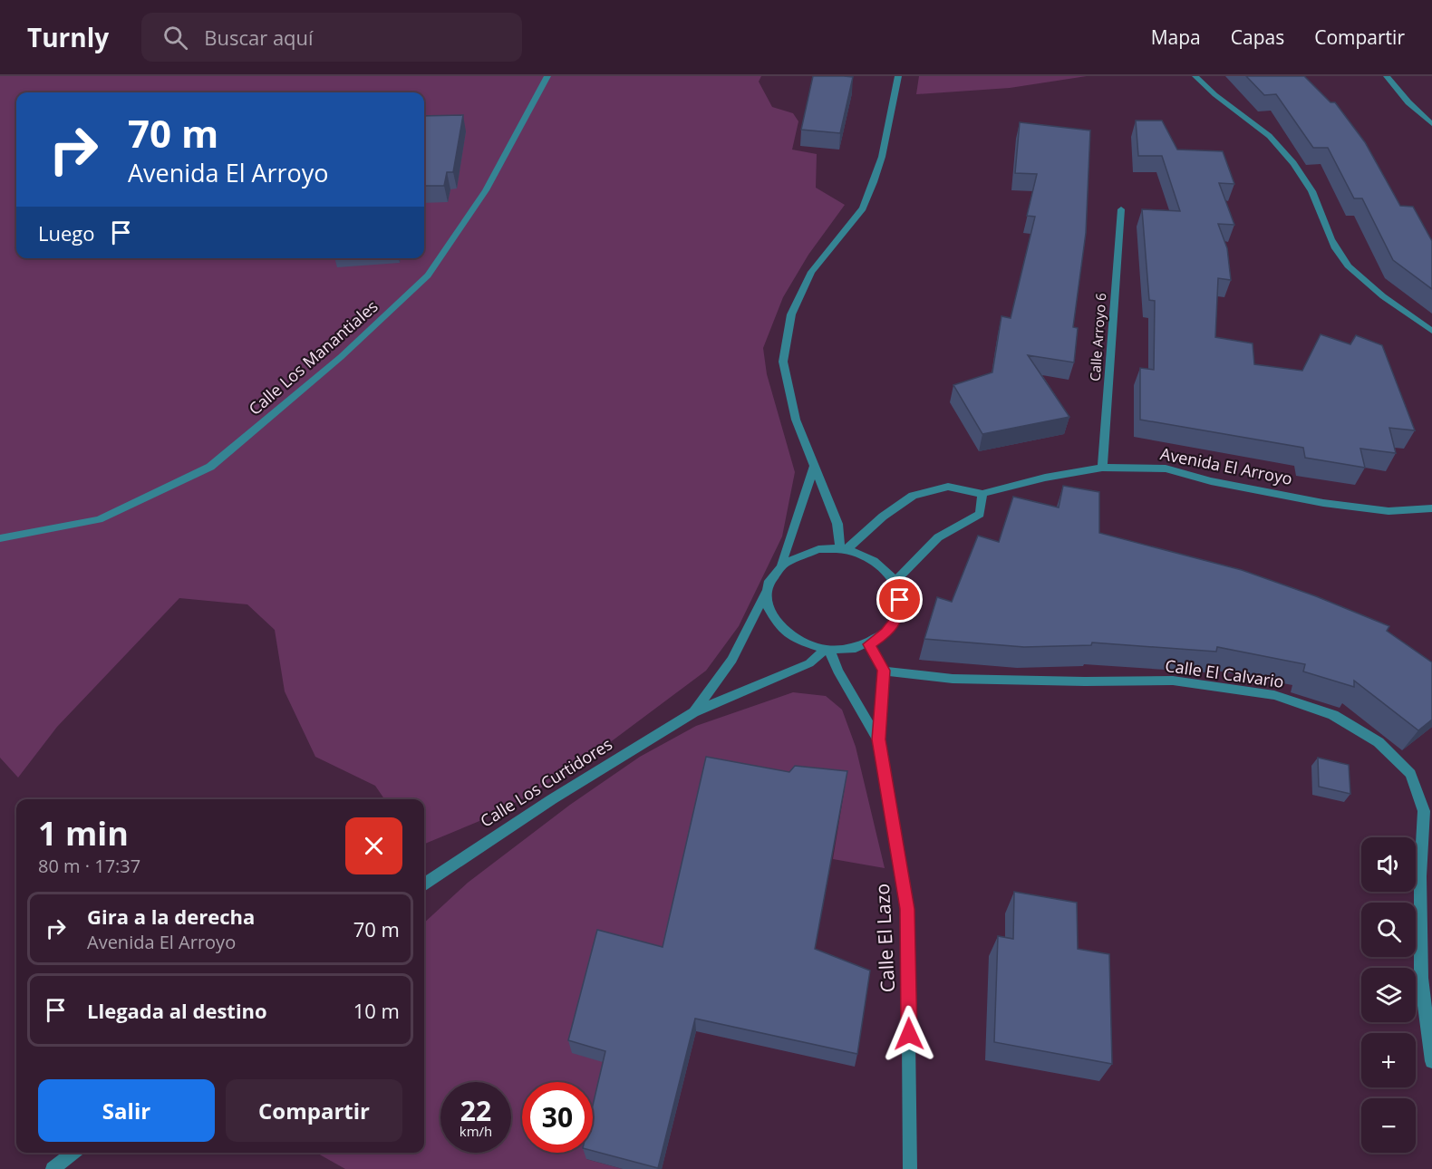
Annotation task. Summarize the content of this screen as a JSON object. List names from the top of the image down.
{
  "streets": {
    "street": [
      "Calle Arroyo 6",
      "Calle Los Manantiales",
      "Avenida El Arroyo",
      "Calle El Calvario",
      "Calle Los Curtidores",
      "Calle El Lazo"
    ]
  },
  "crossings": [
    ["Calle Arroyo 6", "Avenida El Arroyo"],
    ["Avenida El Arroyo", "Calle Los Curtidores"],
    ["Avenida El Arroyo", "Calle El Lazo"],
    ["Calle El Calvario", "Calle El Lazo"],
    ["Calle Los Curtidores", "Calle El Lazo"]
  ],
  "page": {
    "header": "Turnly",
    "search": "Buscar aquí",
    "nav": ["Mapa", "Capas", "Compartir"],
    "turn": ["70 m", "Avenida El Arroyo"],
    "then": "Luego",
    "heading": ["1 min", "80 m · 17:37"],
    "map_buttons": ["+", "−"],
    "list": [
      {
        "name": "Gira a la derecha",
        "note": "Avenida El Arroyo",
        "value": "70 m"
      },
      {
        "name": "Llegada al destino",
        "value": "10 m"
      }
    ],
    "buttons": ["Salir", "Compartir"],
    "speed": "22 km/h",
    "limit": "30"
  }
}
